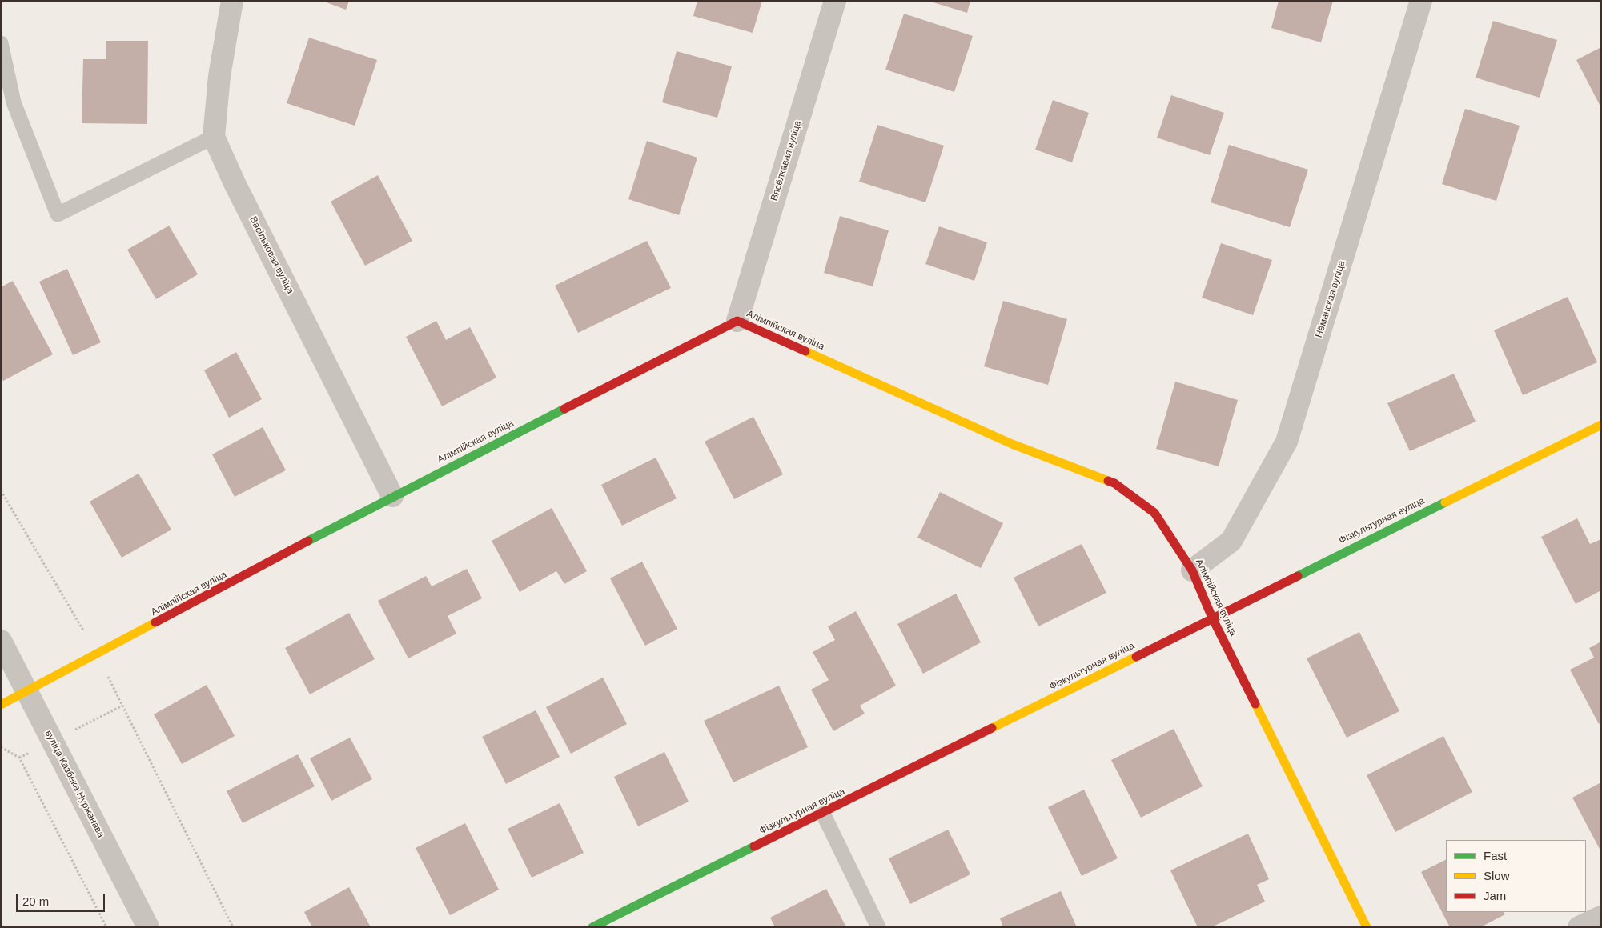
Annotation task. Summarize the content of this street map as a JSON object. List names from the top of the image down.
{
  "streets": {
    "street": [
      "Вясёлкавая вуліца",
      "Васільковая вуліца",
      "Нёманская вуліца",
      "Алімпійская вуліца",
      "Фізкультурная вуліца",
      "вуліца Казбека Нуржанава"
    ]
  },
  "crossings": [
    ["Вясёлкавая вуліца", "Алімпійская вуліца"],
    ["Васільковая вуліца", "Алімпійская вуліца"],
    ["Нёманская вуліца", "Алімпійская вуліца"],
    ["Алімпійская вуліца", "Фізкультурная вуліца"],
    ["Алімпійская вуліца", "вуліца Казбека Нуржанава"]
  ],
  "legend": ["Fast", "Slow", "Jam"],
  "scale_bar": "20 m"
}
